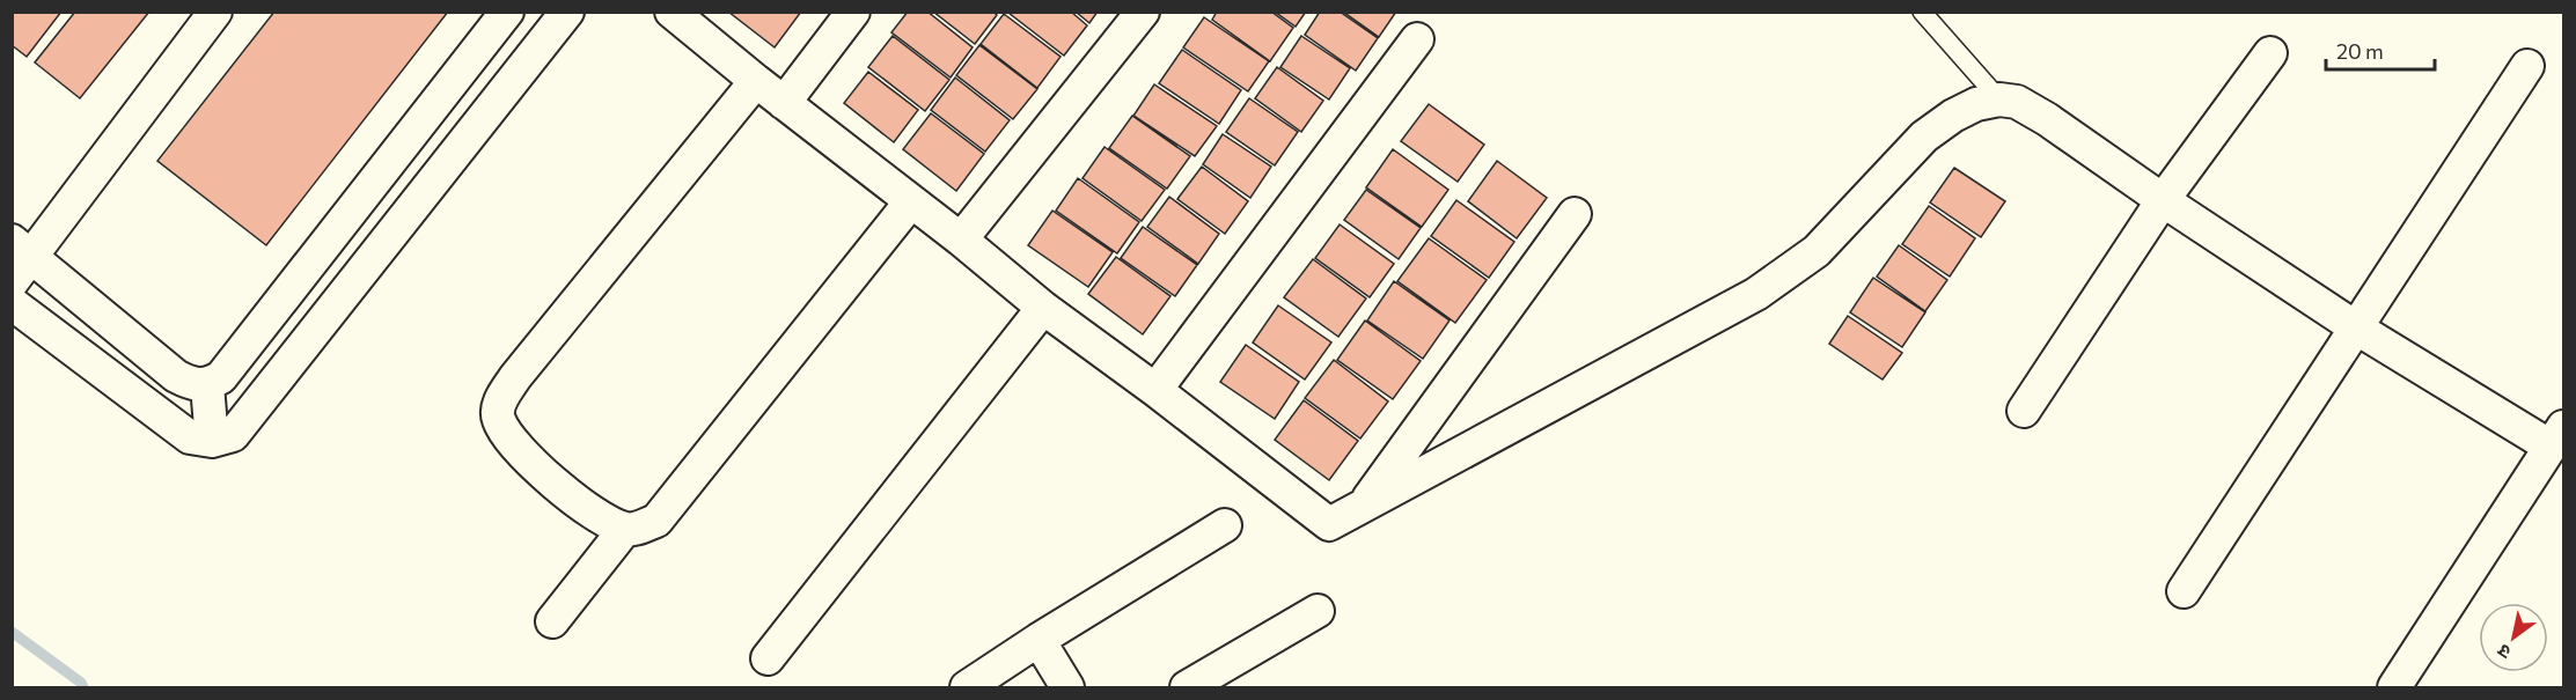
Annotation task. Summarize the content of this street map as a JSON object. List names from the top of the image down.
{
  "scale_bar": "20 m",
  "north": "bottom left"
}
